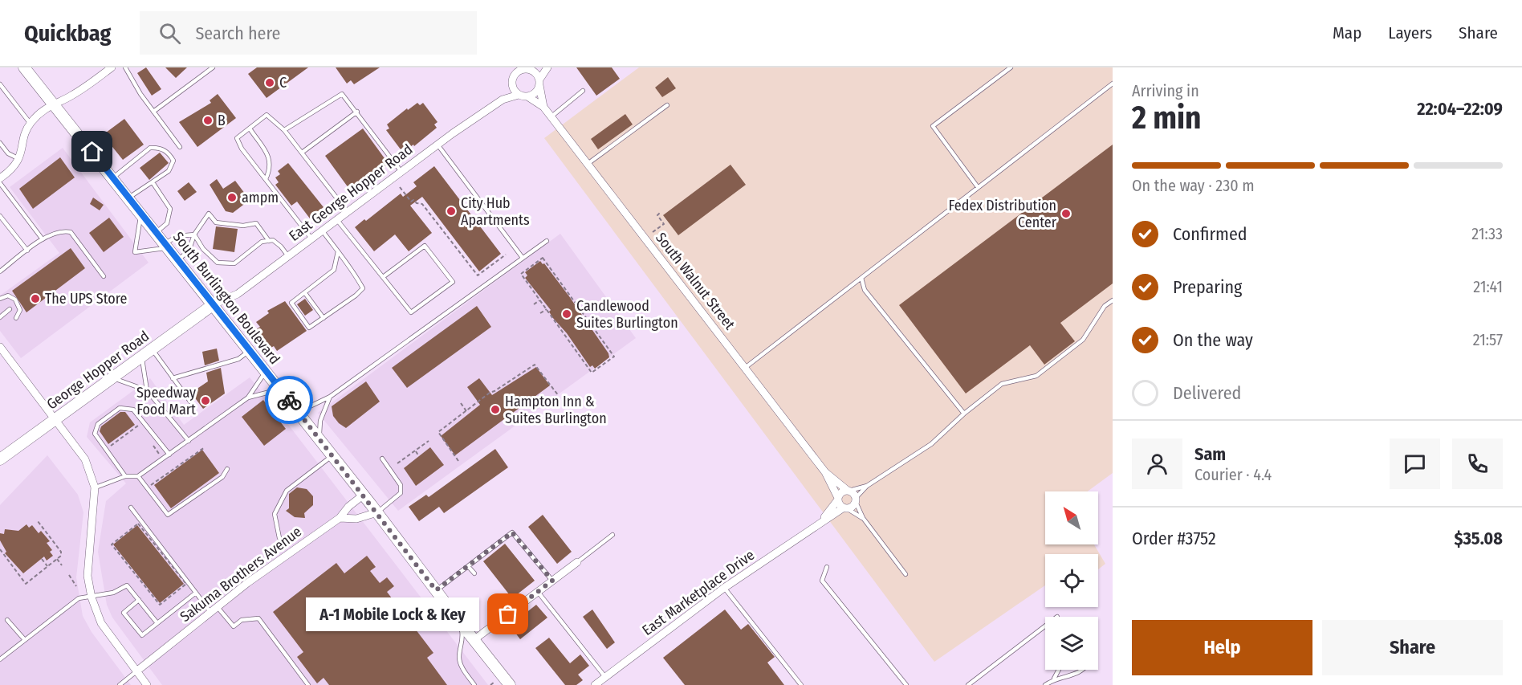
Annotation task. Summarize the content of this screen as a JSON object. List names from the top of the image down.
{
  "streets": {
    "main road": ["South Burlington Boulevard", "George Hopper Road"],
    "street": [
      "East George Hopper Road",
      "South Walnut Street",
      "Sakuma Brothers Avenue",
      "East Marketplace Drive"
    ]
  },
  "crossings": [
    ["East George Hopper Road", "South Walnut Street"],
    ["East George Hopper Road", "South Burlington Boulevard"],
    ["East George Hopper Road", "George Hopper Road"],
    ["South Walnut Street", "East Marketplace Drive"],
    ["South Burlington Boulevard", "George Hopper Road"],
    ["South Burlington Boulevard", "Sakuma Brothers Avenue"]
  ],
  "places": [
    "C",
    "B",
    "ampm",
    "City Hub Apartments",
    "Fedex Distribution Center",
    "The UPS Store",
    "Candlewood Suites Burlington",
    "Speedway Food Mart",
    "Hampton Inn & Suites Burlington",
    "A-1 Mobile Lock & Key"
  ],
  "north": "top left",
  "page": {
    "header": "Quickbag",
    "search": "Search here",
    "nav": ["Map", "Layers", "Share"],
    "heading": ["2 min", "Arriving in", "22:04–22:09"],
    "panel": [
      "Sam",
      "Courier · 4.4",
      "Order #3752",
      "$35.08"
    ],
    "bar": "On the way · 230 m",
    "list": [
      ["Confirmed", "21:33"],
      ["Preparing", "21:41"],
      ["On the way", "21:57"],
      "Delivered"
    ],
    "bubble": "A-1 Mobile Lock & Key",
    "buttons": ["Help", "Share"]
  }
}
